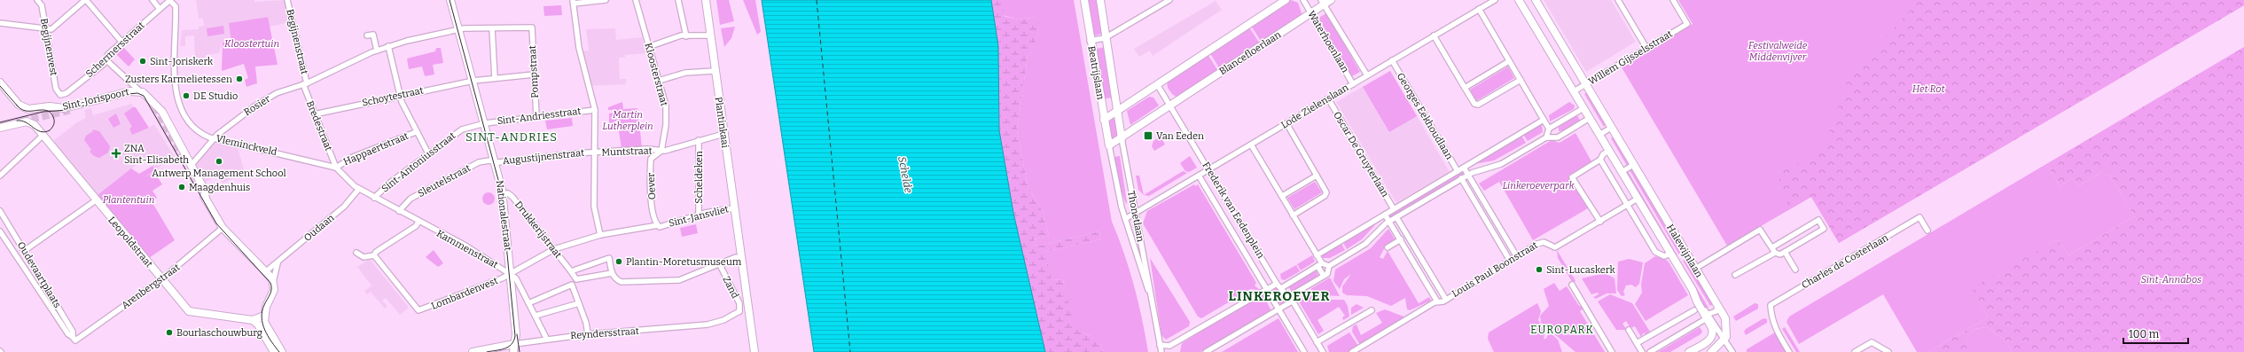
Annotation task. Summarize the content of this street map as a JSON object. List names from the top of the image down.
{
  "streets": {
    "street": [
      "Begijnenstraat",
      "Waterhoenlaan",
      "Begijnenvest",
      "Schermersstraat",
      "Blancefloerlaan",
      "Willem Gijsselsstraat",
      "Pompstraat",
      "Beatrijslaan",
      "Kloosterstraat",
      "Schoytestraat",
      "Sint-Jorispoort",
      "Rosier",
      "Lode Zielenslaan",
      "Sint-Andriesstraat",
      "Georges Eekhoudlaan",
      "Plantinkaai",
      "Bredestraat",
      "Vleminckveld",
      "Happaertstraat",
      "Muntstraat",
      "Oscar De Gruyterlaan",
      "Augustijnenstraat",
      "Sint-Antoniusstraat",
      "Scheldeken",
      "Sleutelstraat",
      "Oever",
      "Frederik van Eedenplein",
      "Nationalestraat",
      "Sint-Jansvliet",
      "Thonetlaan",
      "Oudaan",
      "Drukkerijstraat",
      "Leopoldstraat",
      "Kammenstraat",
      "Halewijnlaan",
      "Charles de Costerlaan",
      "Louis Paul Boonstraat",
      "Oudevaartplaats",
      "Arenbergstraat",
      "Zand",
      "Lombardenvest",
      "Reyndersstraat"
    ]
  },
  "crossings": [
    ["Begijnenstraat", "Rosier"],
    ["Begijnenstraat", "Bredestraat"],
    ["Waterhoenlaan", "Blancefloerlaan"],
    ["Waterhoenlaan", "Lode Zielenslaan"],
    ["Begijnenvest", "Schermersstraat"],
    ["Schermersstraat", "Vleminckveld"],
    ["Blancefloerlaan", "Beatrijslaan"],
    ["Blancefloerlaan", "Frederik van Eedenplein"],
    ["Blancefloerlaan", "Thonetlaan"],
    ["Willem Gijsselsstraat", "Halewijnlaan"],
    ["Pompstraat", "Schoytestraat"],
    ["Pompstraat", "Rosier"],
    ["Pompstraat", "Sint-Andriesstraat"],
    ["Beatrijslaan", "Thonetlaan"],
    ["Kloosterstraat", "Muntstraat"],
    ["Kloosterstraat", "Oever"],
    ["Schoytestraat", "Bredestraat"],
    ["Schoytestraat", "Nationalestraat"],
    ["Rosier", "Bredestraat"],
    ["Rosier", "Vleminckveld"],
    ["Rosier", "Nationalestraat"],
    ["Lode Zielenslaan", "Georges Eekhoudlaan"],
    ["Lode Zielenslaan", "Oscar De Gruyterlaan"],
    ["Lode Zielenslaan", "Frederik van Eedenplein"],
    ["Lode Zielenslaan", "Thonetlaan"],
    ["Sint-Andriesstraat", "Sint-Antoniusstraat"],
    ["Sint-Andriesstraat", "Nationalestraat"],
    ["Plantinkaai", "Sint-Jansvliet"],
    ["Bredestraat", "Vleminckveld"],
    ["Bredestraat", "Happaertstraat"],
    ["Bredestraat", "Kammenstraat"],
    ["Vleminckveld", "Happaertstraat"],
    ["Vleminckveld", "Kammenstraat"],
    ["Happaertstraat", "Kammenstraat"],
    ["Muntstraat", "Augustijnenstraat"],
    ["Muntstraat", "Oever"],
    ["Augustijnenstraat", "Sleutelstraat"],
    ["Augustijnenstraat", "Nationalestraat"],
    ["Sint-Antoniusstraat", "Nationalestraat"],
    ["Sint-Antoniusstraat", "Kammenstraat"],
    ["Scheldeken", "Sint-Jansvliet"],
    ["Sleutelstraat", "Nationalestraat"],
    ["Sleutelstraat", "Kammenstraat"],
    ["Oever", "Sint-Jansvliet"],
    ["Nationalestraat", "Drukkerijstraat"],
    ["Nationalestraat", "Kammenstraat"],
    ["Nationalestraat", "Lombardenvest"],
    ["Nationalestraat", "Reyndersstraat"],
    ["Sint-Jansvliet", "Lombardenvest"],
    ["Oudaan", "Kammenstraat"],
    ["Drukkerijstraat", "Lombardenvest"],
    ["Leopoldstraat", "Arenbergstraat"],
    ["Kammenstraat", "Lombardenvest"],
    ["Kammenstraat", "Reyndersstraat"],
    ["Halewijnlaan", "Louis Paul Boonstraat"],
    ["Oudevaartplaats", "Arenbergstraat"],
    ["Zand", "Reyndersstraat"]
  ],
  "districts": ["SINT-ANDRIES", "LINKEROEVER", "EUROPARK"],
  "water": ["Schelde"],
  "parks": [
    "Kloostertuin",
    "Festivalweide Middenvijver",
    "Het Rot",
    "Martin Lutherplein",
    "Linkeroeverpark",
    "Plantentuin",
    "Sint-Annabos"
  ],
  "places": {
    "other": [
      "Sint-Joriskerk",
      "Zusters Karmelietessen",
      "DE Studio",
      "Antwerp Management School",
      "Maagdenhuis",
      "Plantin-Moretusmuseum",
      "Sint-Lucaskerk",
      "Bourlaschouwburg"
    ],
    "transit": ["Van Eeden"],
    "health": ["ZNA Sint-Elisabeth"]
  },
  "scale_bar": "100 m"
}
